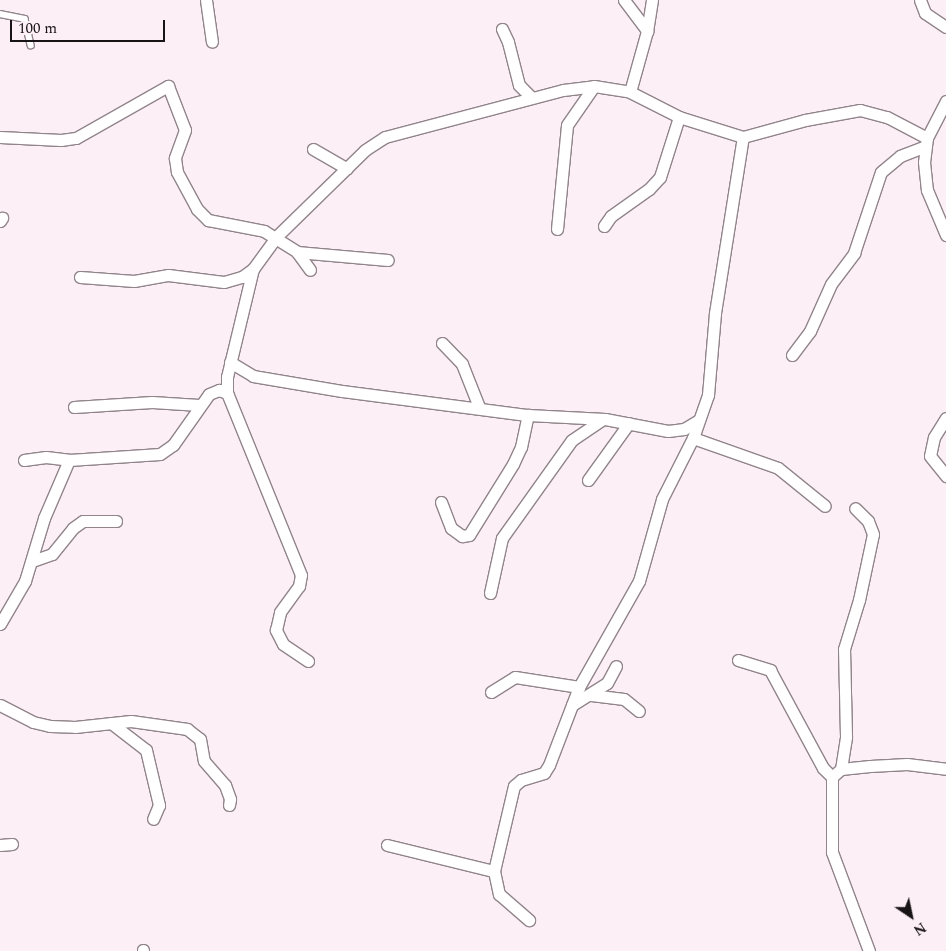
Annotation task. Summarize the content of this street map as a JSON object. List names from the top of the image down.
{
  "scale_bar": "100 m",
  "north": "bottom right"
}
